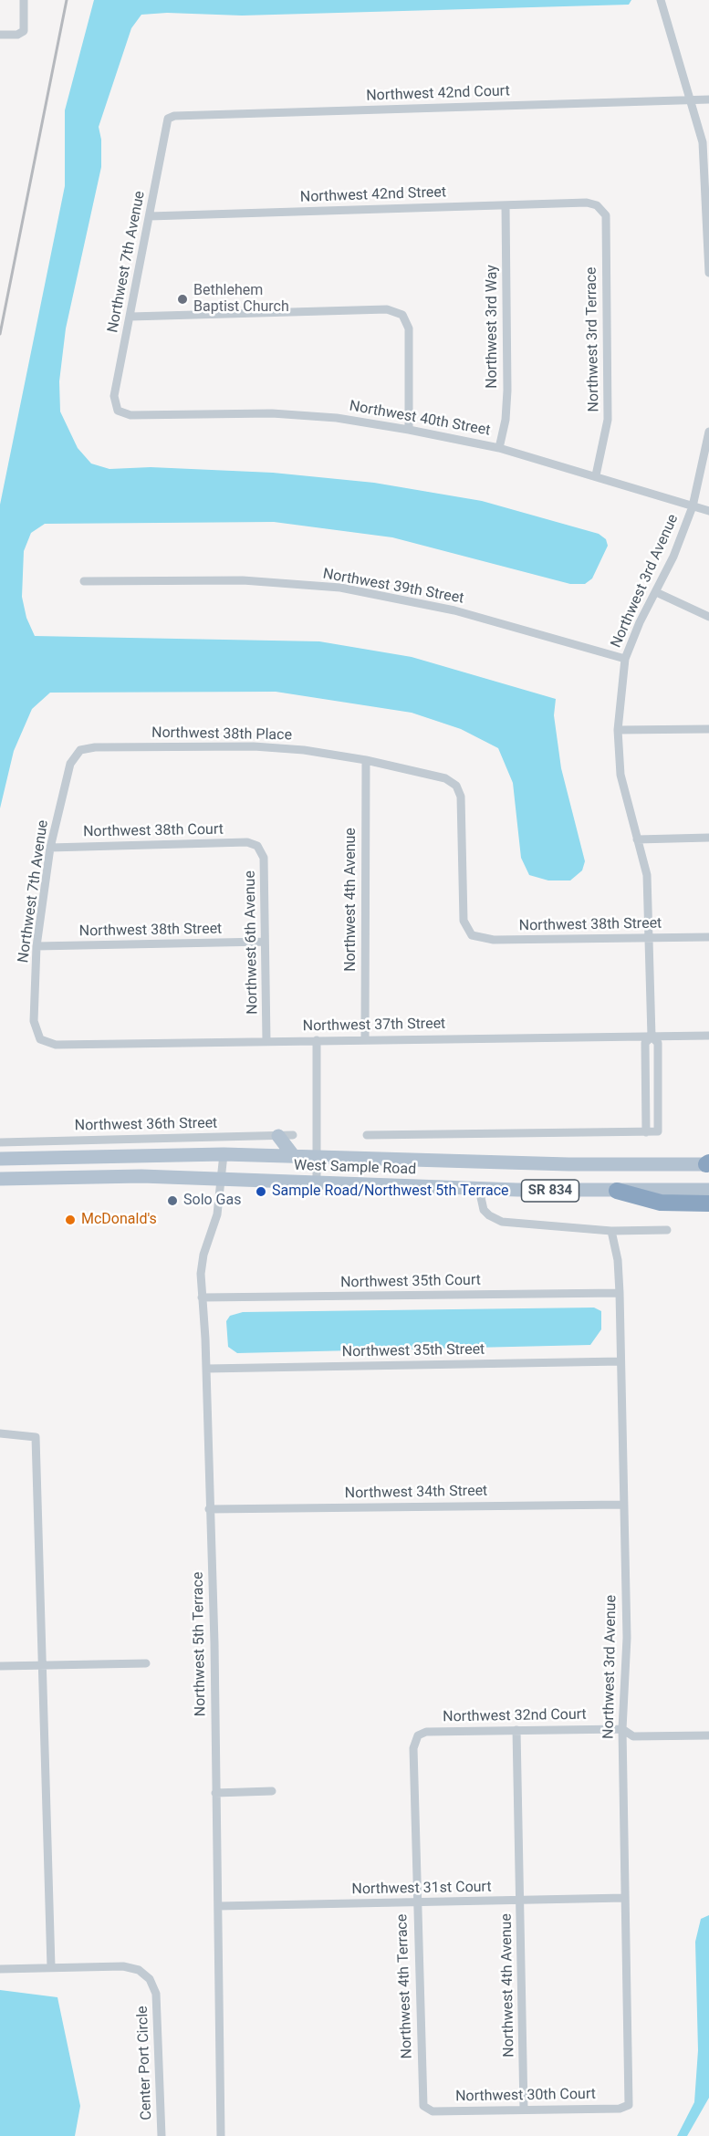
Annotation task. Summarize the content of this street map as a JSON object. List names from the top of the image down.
{
  "streets": {
    "main road": ["West Sample Road", "SR 834"],
    "street": [
      "Northwest 42nd Court",
      "Northwest 42nd Street",
      "Northwest 7th Avenue",
      "Northwest 3rd Way",
      "Northwest 3rd Terrace",
      "Northwest 40th Street",
      "Northwest 3rd Avenue",
      "Northwest 39th Street",
      "Northwest 38th Place",
      "Northwest 38th Court",
      "Northwest 4th Avenue",
      "Northwest 38th Street",
      "Northwest 6th Avenue",
      "Northwest 37th Street",
      "Northwest 36th Street",
      "Northwest 35th Court",
      "Northwest 35th Street",
      "Northwest 34th Street",
      "Northwest 5th Terrace",
      "Northwest 32nd Court",
      "Northwest 31st Court",
      "Northwest 4th Terrace",
      "Center Port Circle",
      "Northwest 30th Court"
    ]
  },
  "crossings": [
    ["Northwest 42nd Court", "Northwest 7th Avenue"],
    ["Northwest 42nd Street", "Northwest 7th Avenue"],
    ["Northwest 42nd Street", "Northwest 3rd Way"],
    ["Northwest 42nd Street", "Northwest 3rd Terrace"],
    ["Northwest 7th Avenue", "Northwest 40th Street"],
    ["Northwest 7th Avenue", "Northwest 38th Place"],
    ["Northwest 7th Avenue", "Northwest 38th Court"],
    ["Northwest 7th Avenue", "Northwest 38th Street"],
    ["Northwest 7th Avenue", "Northwest 37th Street"],
    ["Northwest 3rd Way", "Northwest 40th Street"],
    ["Northwest 3rd Terrace", "Northwest 40th Street"],
    ["Northwest 40th Street", "Northwest 3rd Avenue"],
    ["Northwest 3rd Avenue", "Northwest 39th Street"],
    ["Northwest 3rd Avenue", "Northwest 38th Street"],
    ["Northwest 3rd Avenue", "Northwest 37th Street"],
    ["Northwest 3rd Avenue", "Northwest 35th Court"],
    ["Northwest 3rd Avenue", "Northwest 35th Street"],
    ["Northwest 3rd Avenue", "Northwest 34th Street"],
    ["Northwest 3rd Avenue", "Northwest 32nd Court"],
    ["Northwest 3rd Avenue", "Northwest 31st Court"],
    ["Northwest 3rd Avenue", "Northwest 30th Court"],
    ["Northwest 38th Place", "Northwest 4th Avenue"],
    ["Northwest 38th Place", "Northwest 38th Street"],
    ["Northwest 38th Court", "Northwest 6th Avenue"],
    ["Northwest 4th Avenue", "Northwest 37th Street"],
    ["Northwest 4th Avenue", "Northwest 32nd Court"],
    ["Northwest 4th Avenue", "Northwest 31st Court"],
    ["Northwest 4th Avenue", "Northwest 30th Court"],
    ["Northwest 38th Street", "Northwest 6th Avenue"],
    ["Northwest 6th Avenue", "Northwest 37th Street"],
    ["West Sample Road", "Northwest 5th Terrace"],
    ["Northwest 35th Court", "Northwest 5th Terrace"],
    ["Northwest 35th Street", "Northwest 5th Terrace"],
    ["Northwest 34th Street", "Northwest 5th Terrace"],
    ["Northwest 5th Terrace", "Northwest 31st Court"],
    ["Northwest 32nd Court", "Northwest 4th Terrace"],
    ["Northwest 31st Court", "Northwest 4th Terrace"],
    ["Northwest 4th Terrace", "Northwest 30th Court"]
  ],
  "places": [
    "Bethlehem Baptist Church",
    "Sample Road/Northwest 5th Terrace",
    "Solo Gas",
    "McDonald's"
  ]
}
